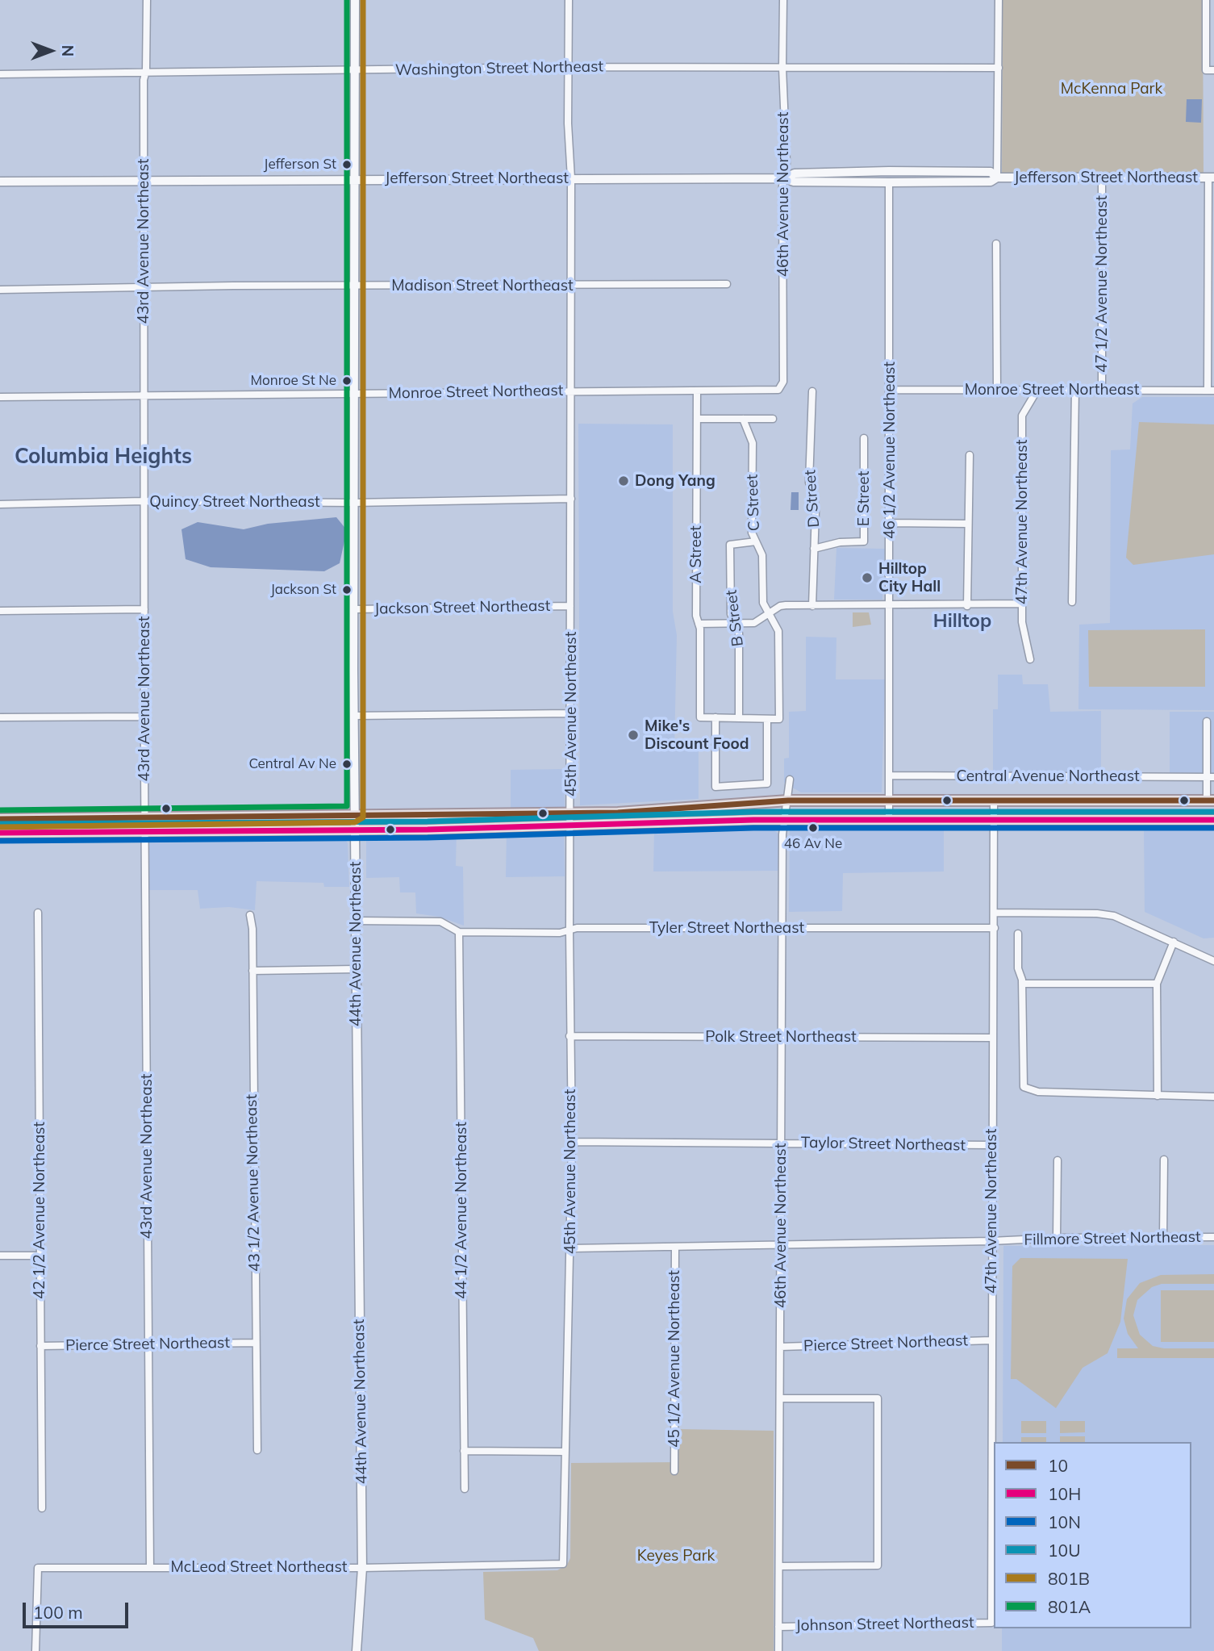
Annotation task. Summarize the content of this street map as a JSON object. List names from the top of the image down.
{
  "streets": {
    "main road": ["Central Avenue Northeast"],
    "street": [
      "Washington Street Northeast",
      "Jefferson Street Northeast",
      "46th Avenue Northeast",
      "43rd Avenue Northeast",
      "47 1/2 Avenue Northeast",
      "Madison Street Northeast",
      "Monroe Street Northeast",
      "46 1/2 Avenue Northeast",
      "D Street",
      "E Street",
      "Quincy Street Northeast",
      "C Street",
      "47th Avenue Northeast",
      "A Street",
      "Jackson Street Northeast",
      "B Street",
      "45th Avenue Northeast",
      "Tyler Street Northeast",
      "44th Avenue Northeast",
      "Polk Street Northeast",
      "Taylor Street Northeast",
      "43 1/2 Avenue Northeast",
      "42 1/2 Avenue Northeast",
      "44 1/2 Avenue Northeast",
      "Fillmore Street Northeast",
      "Pierce Street Northeast",
      "45 1/2 Avenue Northeast",
      "McLeod Street Northeast",
      "Johnson Street Northeast"
    ]
  },
  "crossings": [
    ["Washington Street Northeast", "46th Avenue Northeast"],
    ["Washington Street Northeast", "43rd Avenue Northeast"],
    ["Washington Street Northeast", "45th Avenue Northeast"],
    ["Washington Street Northeast", "44th Avenue Northeast"],
    ["Jefferson Street Northeast", "46th Avenue Northeast"],
    ["Jefferson Street Northeast", "43rd Avenue Northeast"],
    ["Jefferson Street Northeast", "47 1/2 Avenue Northeast"],
    ["Jefferson Street Northeast", "46 1/2 Avenue Northeast"],
    ["Jefferson Street Northeast", "45th Avenue Northeast"],
    ["Jefferson Street Northeast", "44th Avenue Northeast"],
    ["46th Avenue Northeast", "Monroe Street Northeast"],
    ["46th Avenue Northeast", "Central Avenue Northeast"],
    ["46th Avenue Northeast", "Tyler Street Northeast"],
    ["46th Avenue Northeast", "Polk Street Northeast"],
    ["46th Avenue Northeast", "Taylor Street Northeast"],
    ["46th Avenue Northeast", "Fillmore Street Northeast"],
    ["46th Avenue Northeast", "Pierce Street Northeast"],
    ["46th Avenue Northeast", "Johnson Street Northeast"],
    ["43rd Avenue Northeast", "Madison Street Northeast"],
    ["43rd Avenue Northeast", "Monroe Street Northeast"],
    ["43rd Avenue Northeast", "Quincy Street Northeast"],
    ["43rd Avenue Northeast", "Central Avenue Northeast"],
    ["43rd Avenue Northeast", "Pierce Street Northeast"],
    ["43rd Avenue Northeast", "McLeod Street Northeast"],
    ["47 1/2 Avenue Northeast", "Monroe Street Northeast"],
    ["Madison Street Northeast", "45th Avenue Northeast"],
    ["Madison Street Northeast", "44th Avenue Northeast"],
    ["Monroe Street Northeast", "46 1/2 Avenue Northeast"],
    ["Monroe Street Northeast", "47th Avenue Northeast"],
    ["Monroe Street Northeast", "A Street"],
    ["Monroe Street Northeast", "45th Avenue Northeast"],
    ["Monroe Street Northeast", "44th Avenue Northeast"],
    ["46 1/2 Avenue Northeast", "Central Avenue Northeast"],
    ["D Street", "E Street"],
    ["Quincy Street Northeast", "45th Avenue Northeast"],
    ["Quincy Street Northeast", "44th Avenue Northeast"],
    ["C Street", "B Street"],
    ["47th Avenue Northeast", "Central Avenue Northeast"],
    ["47th Avenue Northeast", "Tyler Street Northeast"],
    ["47th Avenue Northeast", "Polk Street Northeast"],
    ["47th Avenue Northeast", "Taylor Street Northeast"],
    ["47th Avenue Northeast", "Fillmore Street Northeast"],
    ["47th Avenue Northeast", "Pierce Street Northeast"],
    ["47th Avenue Northeast", "Johnson Street Northeast"],
    ["Jackson Street Northeast", "45th Avenue Northeast"],
    ["Jackson Street Northeast", "44th Avenue Northeast"],
    ["45th Avenue Northeast", "Central Avenue Northeast"],
    ["45th Avenue Northeast", "Tyler Street Northeast"],
    ["45th Avenue Northeast", "Polk Street Northeast"],
    ["45th Avenue Northeast", "Taylor Street Northeast"],
    ["45th Avenue Northeast", "Fillmore Street Northeast"],
    ["45th Avenue Northeast", "McLeod Street Northeast"],
    ["Central Avenue Northeast", "44th Avenue Northeast"],
    ["Tyler Street Northeast", "44 1/2 Avenue Northeast"],
    ["44th Avenue Northeast", "McLeod Street Northeast"],
    ["43 1/2 Avenue Northeast", "Pierce Street Northeast"],
    ["42 1/2 Avenue Northeast", "Pierce Street Northeast"],
    ["Fillmore Street Northeast", "45 1/2 Avenue Northeast"]
  ],
  "districts": ["Columbia Heights", "Hilltop"],
  "parks": ["McKenna Park", "Keyes Park"],
  "places": [
    "Jefferson St",
    "Monroe St Ne",
    "Dong Yang",
    "Hilltop City Hall",
    "Jackson St",
    "Mike's Discount Food",
    "Central Av Ne",
    "46 Av Ne"
  ],
  "lines": [
    "transit line 801B",
    "transit line 801A",
    "transit line 10",
    "transit line 10U",
    "transit line 10H",
    "transit line 10N"
  ],
  "legend": [
    "10",
    "10H",
    "10N",
    "10U",
    "801B",
    "801A"
  ],
  "scale_bar": "100 m",
  "north": "right"
}
